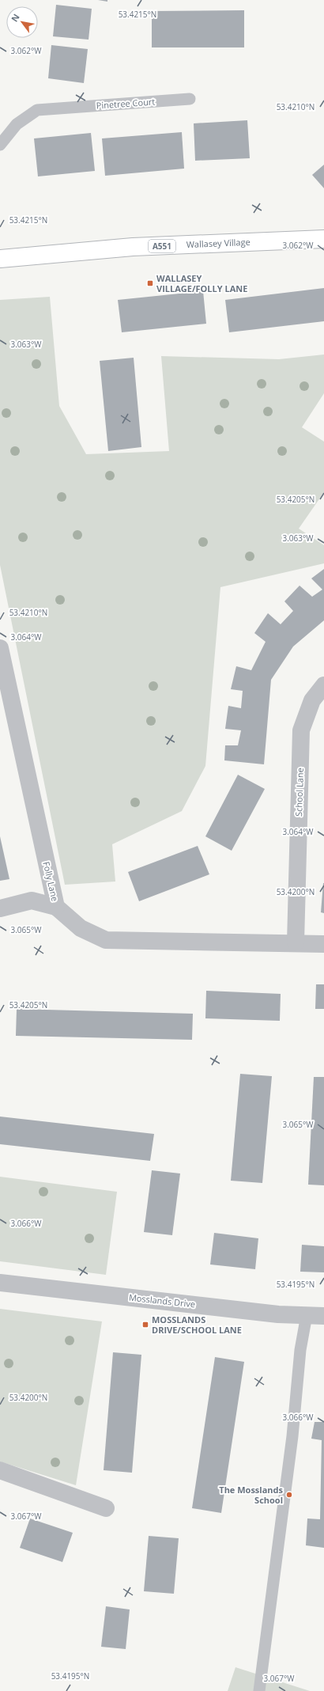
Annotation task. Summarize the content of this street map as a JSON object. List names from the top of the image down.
{
  "streets": {
    "main road": ["Wallasey Village", "A551"],
    "street": ["School Lane", "Folly Lane", "Mosslands Drive"],
    "lane": ["Pinetree Court"]
  },
  "crossings": [
    ["School Lane", "Folly Lane"]
  ],
  "places": {
    "transit": ["WALLASEY VILLAGE/FOLLY LANE", "MOSSLANDS DRIVE/SCHOOL LANE"],
    "other": ["The Mosslands School"]
  },
  "north": "top left",
  "coordinates": [
    "53.4215°N",
    "3.062°W",
    "53.4210°N",
    "3.063°W",
    "53.4205°N",
    "3.064°W",
    "53.4200°N",
    "3.065°W",
    "3.066°W",
    "53.4195°N",
    "3.067°W"
  ]
}
